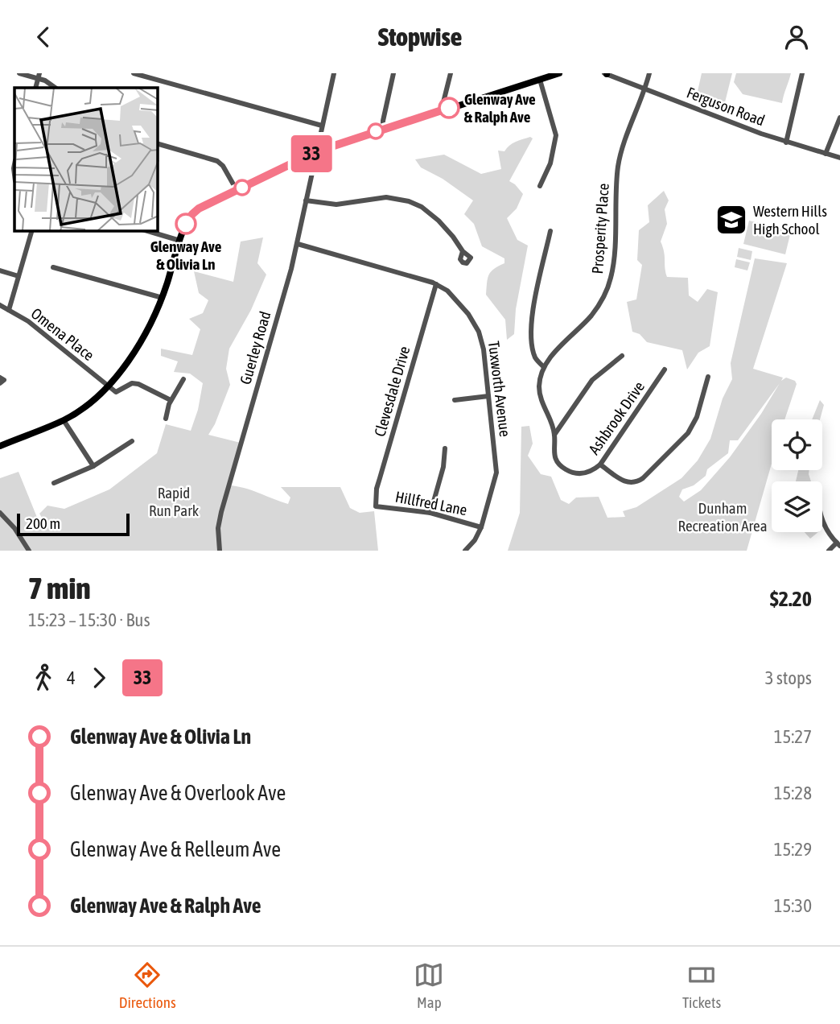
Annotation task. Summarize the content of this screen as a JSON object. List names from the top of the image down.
{
  "streets": {
    "street": [
      "Ferguson Road",
      "Prosperity Place",
      "Omena Place",
      "Guerley Road",
      "Tuxworth Avenue",
      "Clevesdale Drive",
      "Ashbrook Drive",
      "Hillfred Lane"
    ]
  },
  "crossings": [
    ["Ferguson Road", "Prosperity Place"],
    ["Prosperity Place", "Ashbrook Drive"],
    ["Guerley Road", "Tuxworth Avenue"],
    ["Tuxworth Avenue", "Clevesdale Drive"],
    ["Tuxworth Avenue", "Hillfred Lane"],
    ["Clevesdale Drive", "Hillfred Lane"]
  ],
  "parks": ["Rapid Run Park", "Dunham Recreation Area"],
  "places": {
    "other": ["Glenway Ave & Ralph Ave", "Glenway Ave & Olivia Ln"],
    "school or university": ["Western Hills High School"]
  },
  "lines": ["bus line 33"],
  "scale_bar": "200 m",
  "page": {
    "header": "Stopwise",
    "on_map": "33",
    "scale": "200 m",
    "heading": ["7 min", "15:23 – 15:30 · Bus", "$2.20"],
    "legs": ["4", "33", "3 stops"],
    "list": [
      {
        "name": "Glenway Ave & Olivia Ln",
        "value": "15:27"
      },
      {
        "name": "Glenway Ave & Overlook Ave",
        "value": "15:28"
      },
      {
        "name": "Glenway Ave & Relleum Ave",
        "value": "15:29"
      },
      {
        "name": "Glenway Ave & Ralph Ave",
        "value": "15:30"
      }
    ],
    "tabs": ["Directions", "Map", "Tickets"]
  }
}
